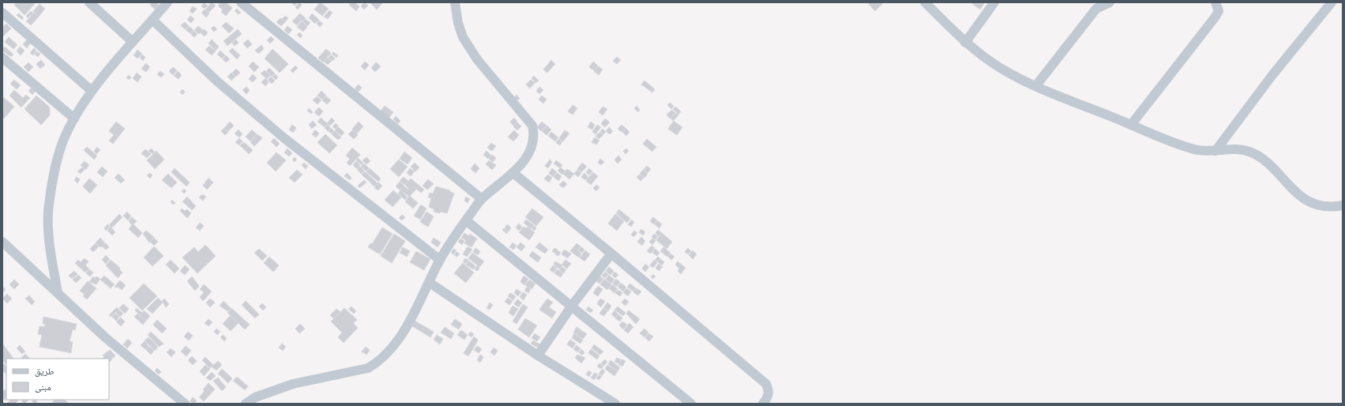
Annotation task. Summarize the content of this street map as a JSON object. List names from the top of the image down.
{
  "legend": ["طريق", "مبنى"]
}
